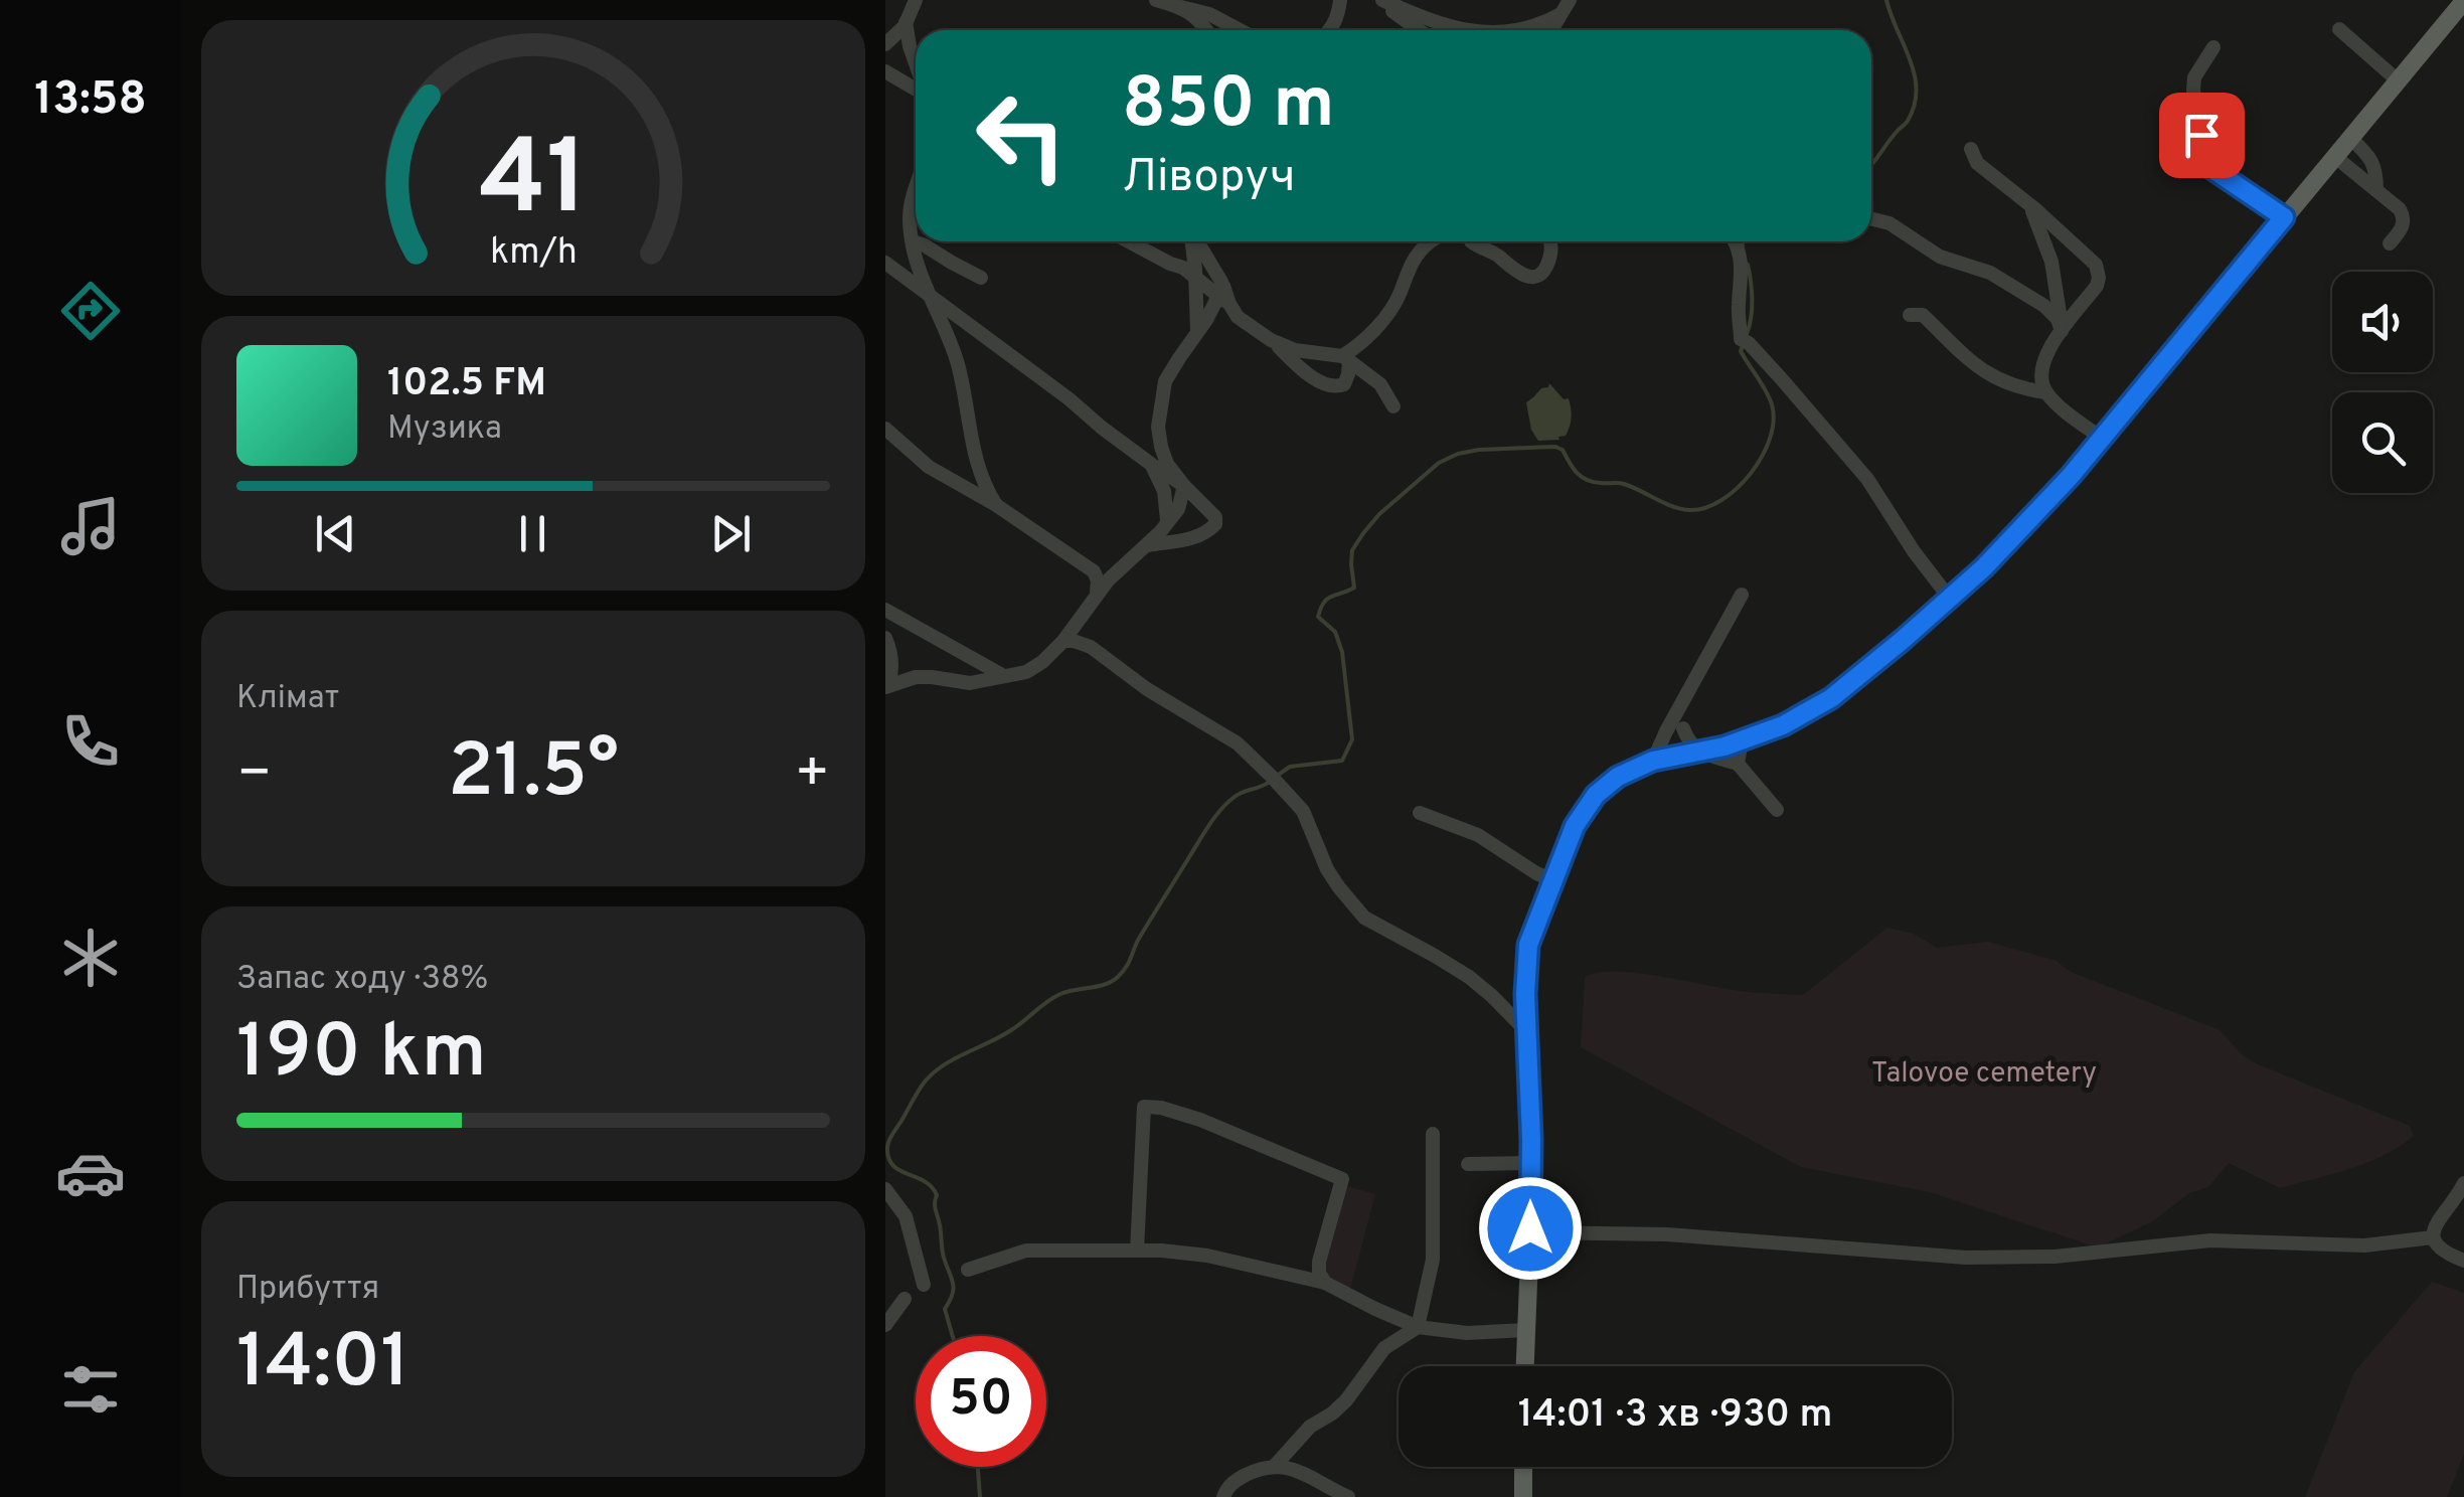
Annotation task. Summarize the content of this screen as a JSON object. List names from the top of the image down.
{
  "parks": ["Talovoe cemetery"],
  "page": {
    "tabs": "13:58",
    "turn": ["850 m", "Ліворуч"],
    "song": ["102.5 FM", "Музика"],
    "tile": [
      "Клімат",
      ["Запас ходу · 38%", "190 km"],
      ["Прибуття", "14:01"]
    ],
    "heat": ["−", "21.5°", "+"],
    "limit": "50",
    "trip": "14:01 · 3 хв · 930 m",
    "gauge": ["41", "km/h"]
  }
}
